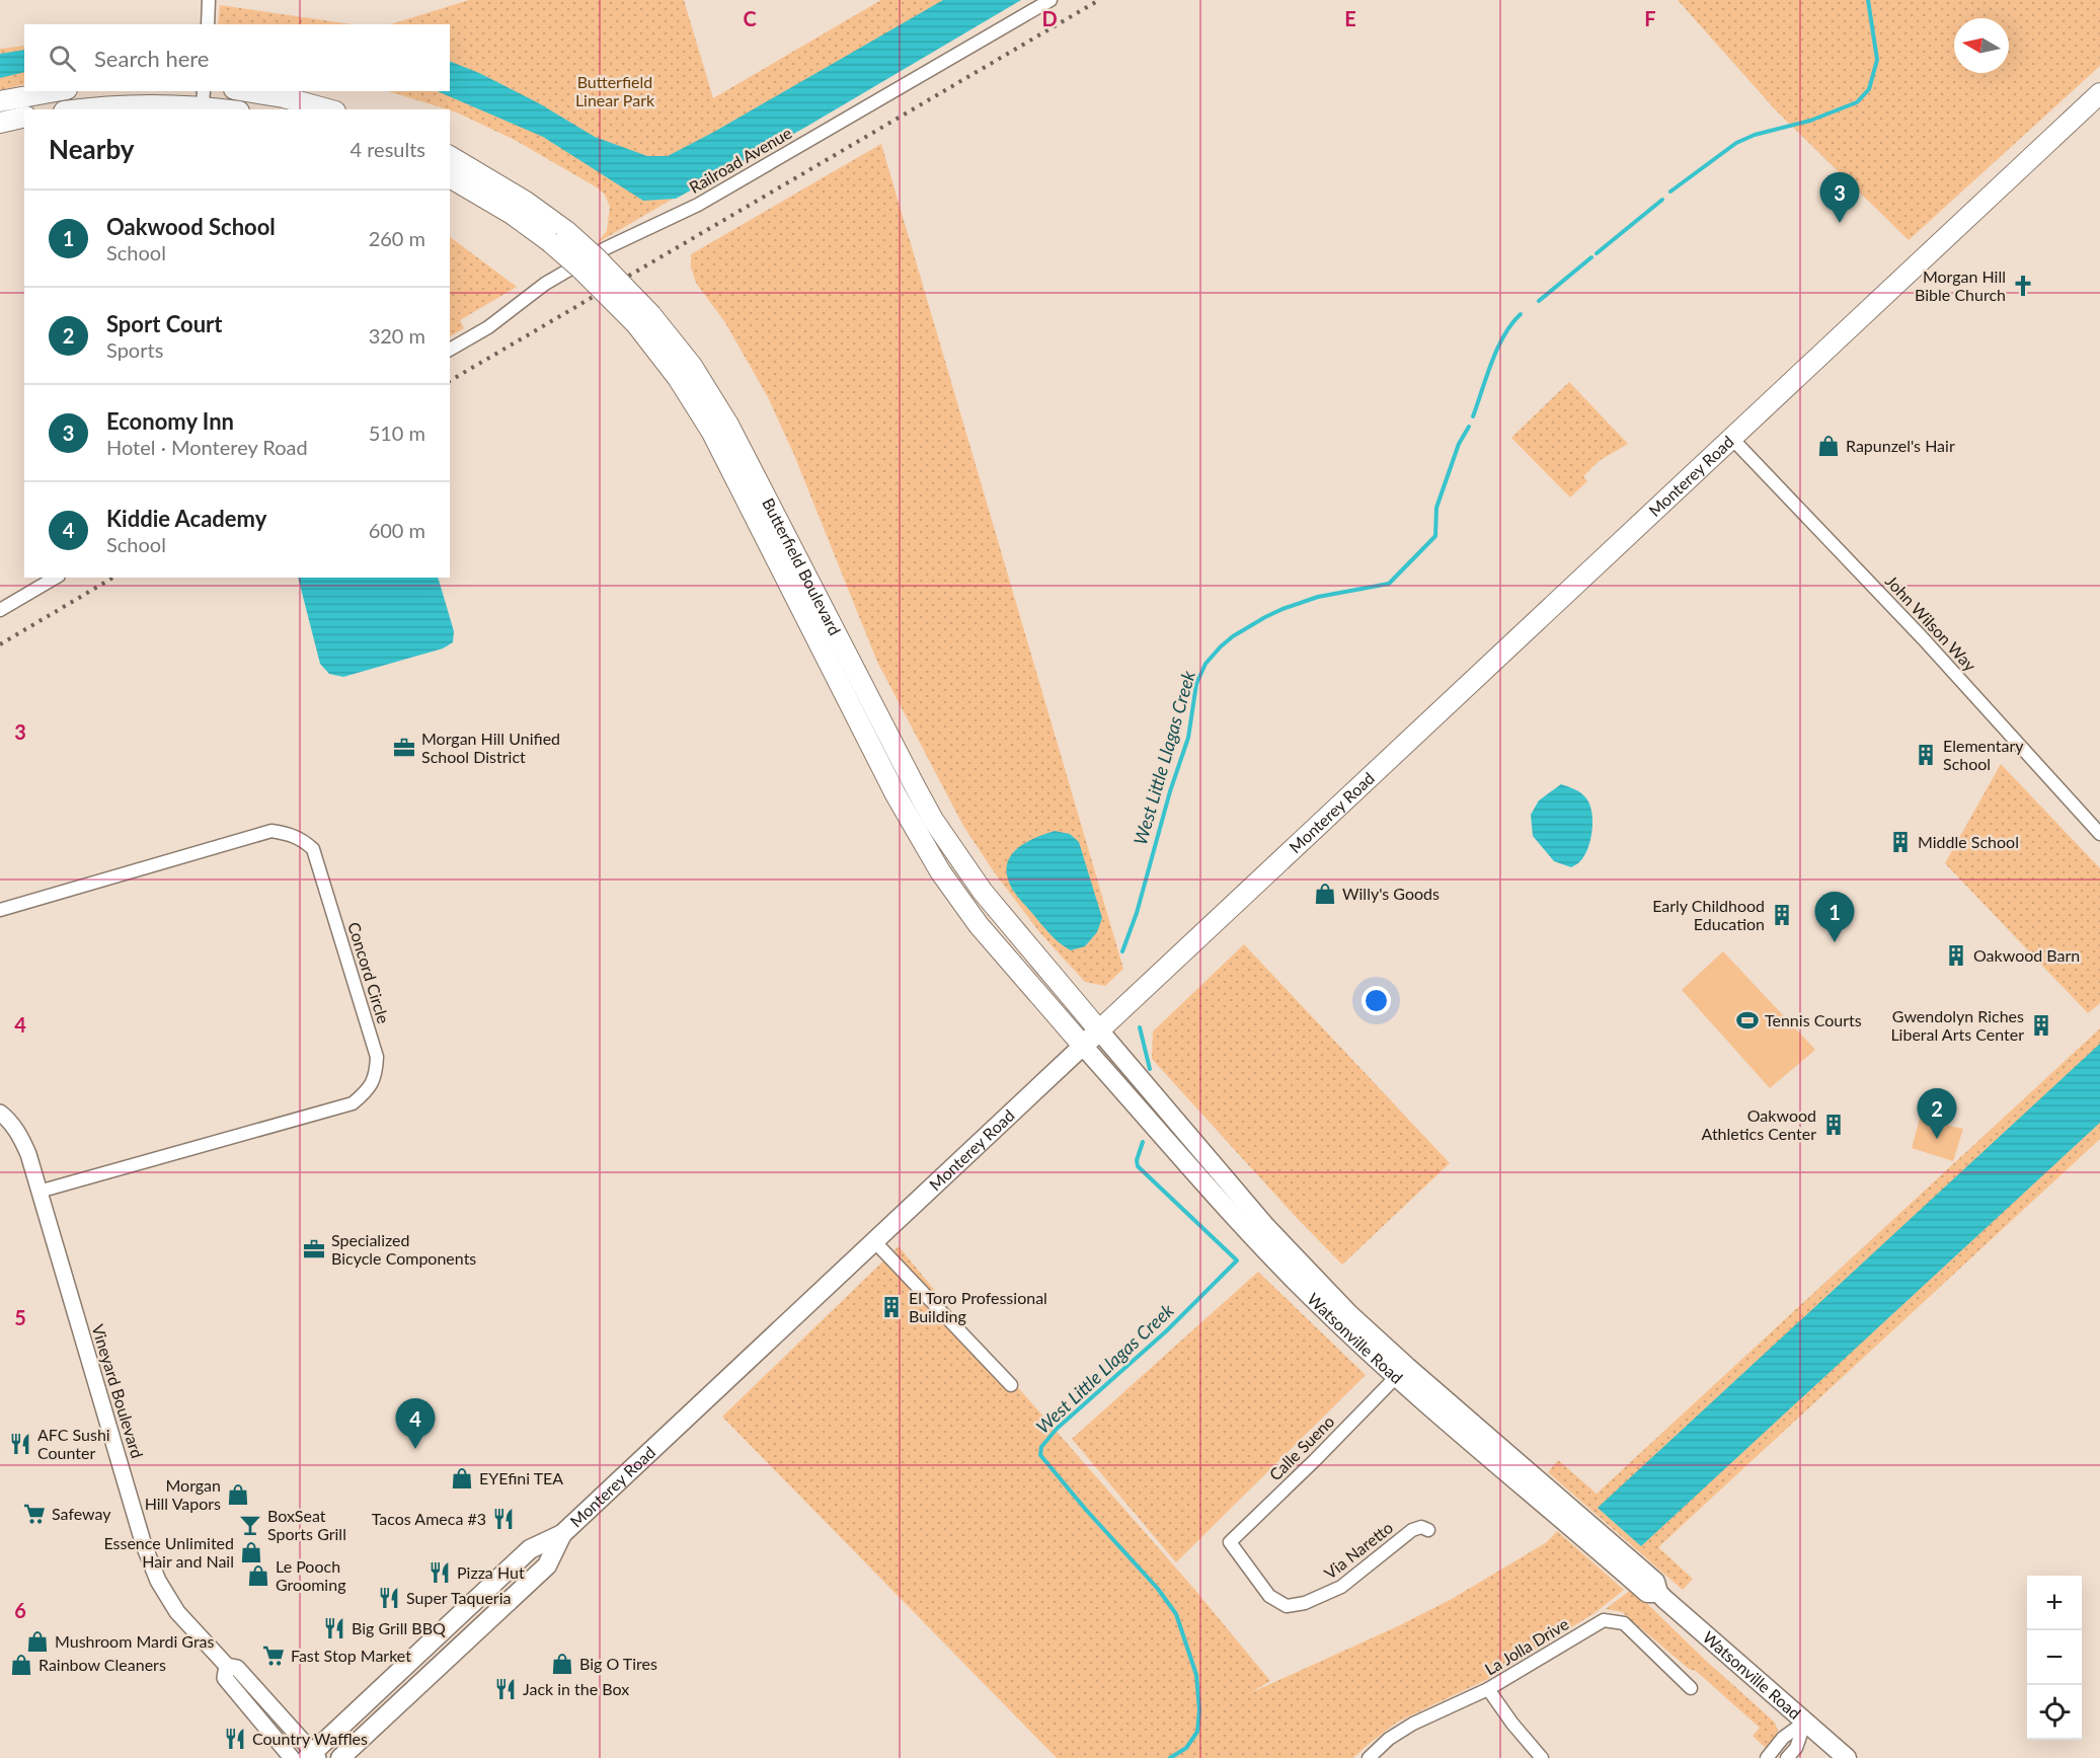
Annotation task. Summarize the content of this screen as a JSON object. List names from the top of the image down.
{
  "streets": {
    "main road": ["Monterey Road", "Butterfield Boulevard", "Watsonville Road"],
    "street": [
      "Railroad Avenue",
      "John Wilson Way",
      "Concord Circle",
      "Vineyard Boulevard",
      "Calle Sueno",
      "Via Naretto",
      "La Jolla Drive"
    ]
  },
  "crossings": [
    ["Monterey Road", "Butterfield Boulevard"],
    ["Monterey Road", "John Wilson Way"],
    ["Monterey Road", "Watsonville Road"],
    ["Monterey Road", "Vineyard Boulevard"],
    ["Butterfield Boulevard", "Watsonville Road"],
    ["Concord Circle", "Vineyard Boulevard"],
    ["Watsonville Road", "Calle Sueno"],
    ["Calle Sueno", "Via Naretto"]
  ],
  "water": ["West Little Llagas Creek"],
  "parks": ["Butterfield Linear Park"],
  "places": {
    "church": ["Morgan Hill Bible Church"],
    "shop": [
      "Rapunzel's Hair",
      "Willy's Goods",
      "EYEfini TEA",
      "Morgan Hill Vapors",
      "Essence Unlimited Hair and Nail",
      "Le Pooch Grooming",
      "Mushroom Mardi Gras",
      "Big O Tires",
      "Rainbow Cleaners"
    ],
    "office": ["Morgan Hill Unified School District", "Specialized Bicycle Components"],
    "building": [
      "Elementary School",
      "Middle School",
      "Early Childhood Education",
      "Oakwood Barn",
      "Gwendolyn Riches Liberal Arts Center",
      "Oakwood Athletics Center",
      "El Toro Professional Building"
    ],
    "sports": ["Tennis Courts"],
    "restaurant": [
      "AFC Sushi Counter",
      "Tacos Ameca #3",
      "Pizza Hut",
      "Super Taqueria",
      "Big Grill BBQ",
      "Jack in the Box",
      "Country Waffles"
    ],
    "supermarket": ["Safeway", "Fast Stop Market"],
    "bar": ["BoxSeat Sports Grill"]
  },
  "north": "left",
  "page": {
    "search": "Search here",
    "heading": ["Nearby", "4 results"],
    "pins": [
      "3",
      "1",
      "2",
      "4"
    ],
    "list": [
      {
        "mark": "1",
        "name": "Oakwood School",
        "note": "School",
        "value": "260 m"
      },
      {
        "mark": "2",
        "name": "Sport Court",
        "note": "Sports",
        "value": "320 m"
      },
      {
        "mark": "3",
        "name": "Economy Inn",
        "note": "Hotel · Monterey Road",
        "value": "510 m"
      },
      {
        "mark": "4",
        "name": "Kiddie Academy",
        "note": "School",
        "value": "600 m"
      }
    ],
    "map_buttons": ["+", "−"]
  },
  "grid": {
    "columns": [
      "C",
      "D",
      "E",
      "F"
    ],
    "rows": [
      "3",
      "4",
      "5",
      "6"
    ]
  }
}
